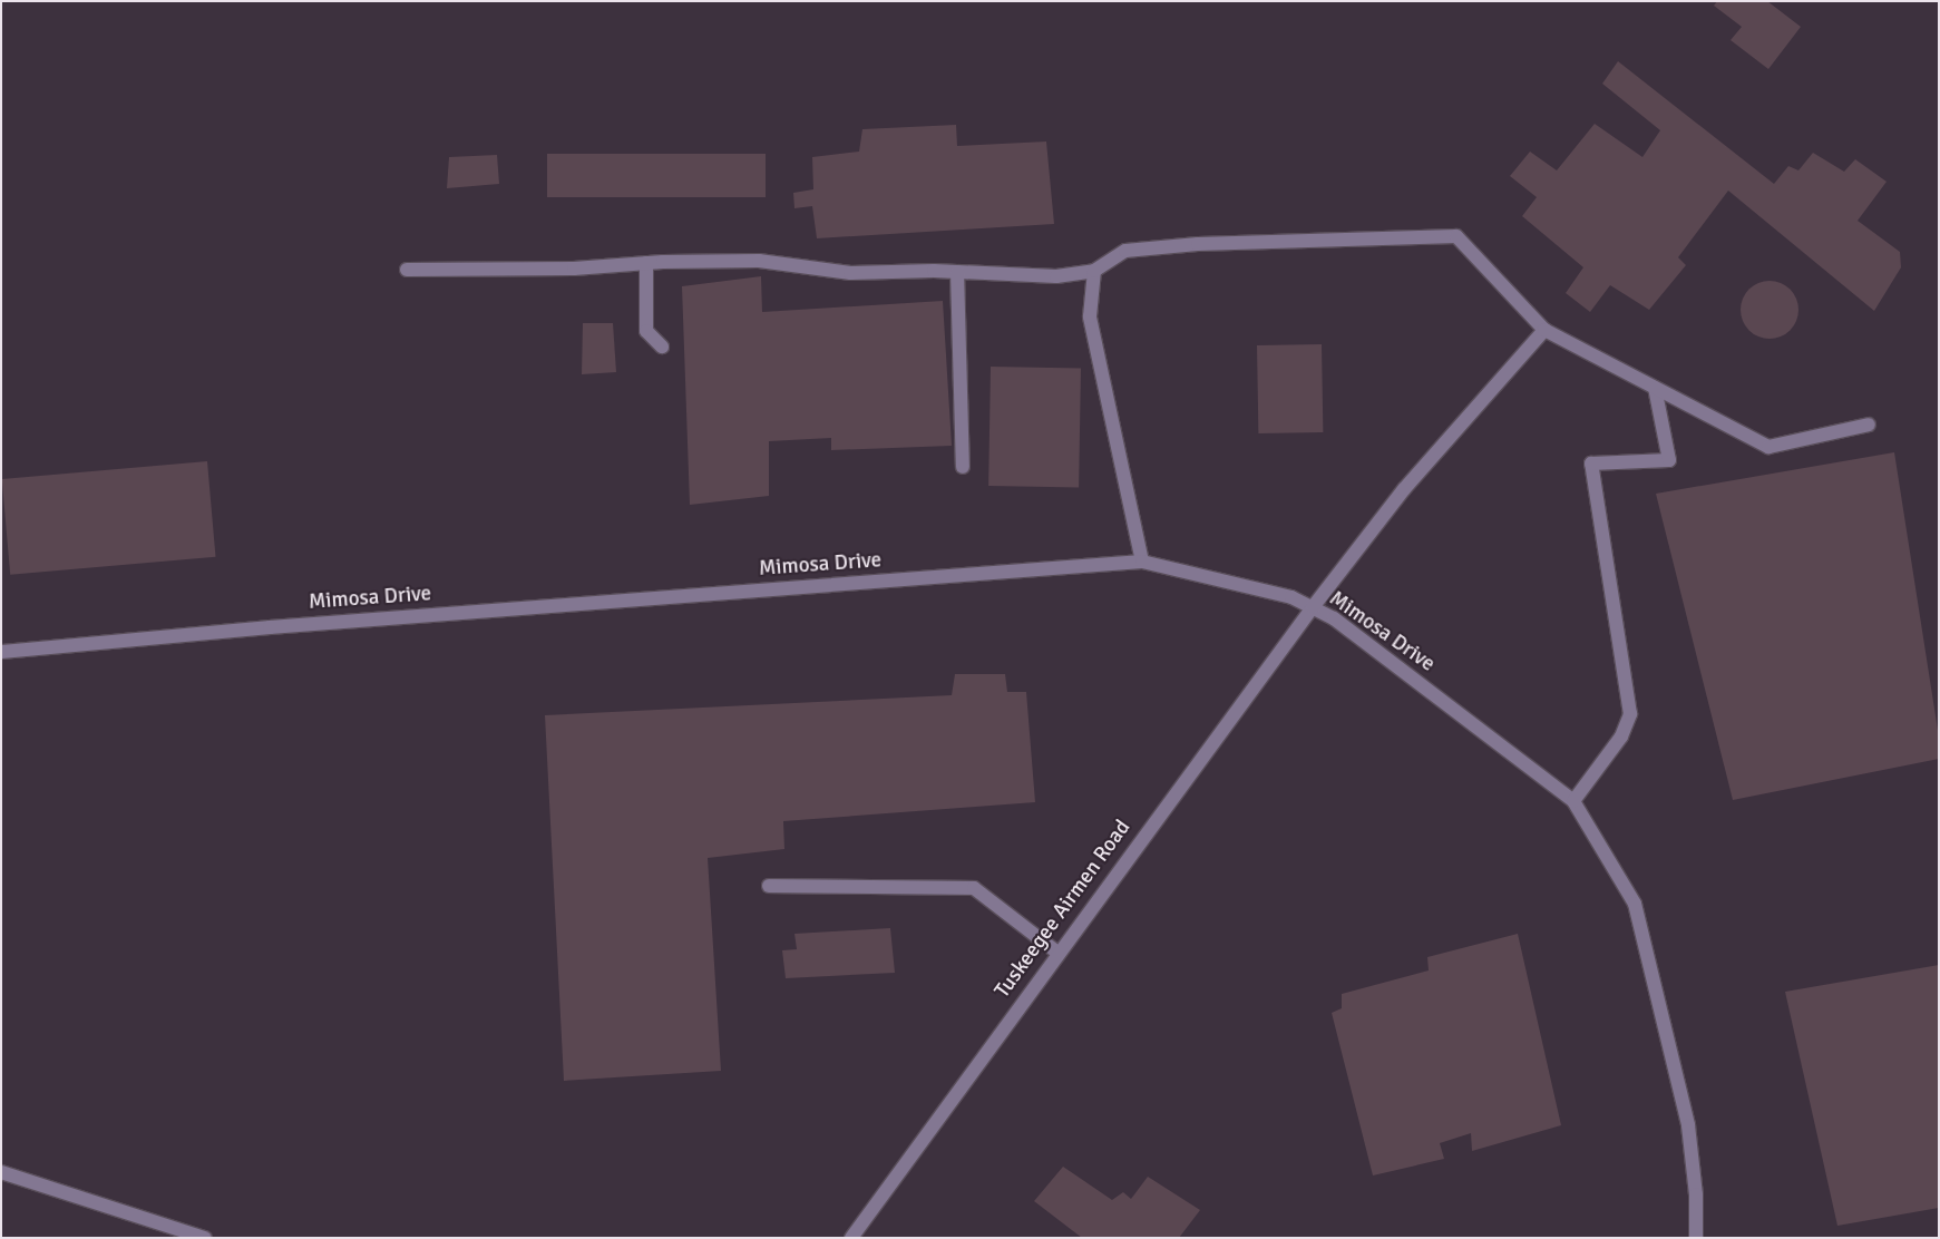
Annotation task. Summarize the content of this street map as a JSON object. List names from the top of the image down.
{
  "streets": {
    "street": ["Mimosa Drive", "Tuskeegee Airmen Road"]
  },
  "crossings": [
    ["Mimosa Drive", "Tuskeegee Airmen Road"]
  ]
}
